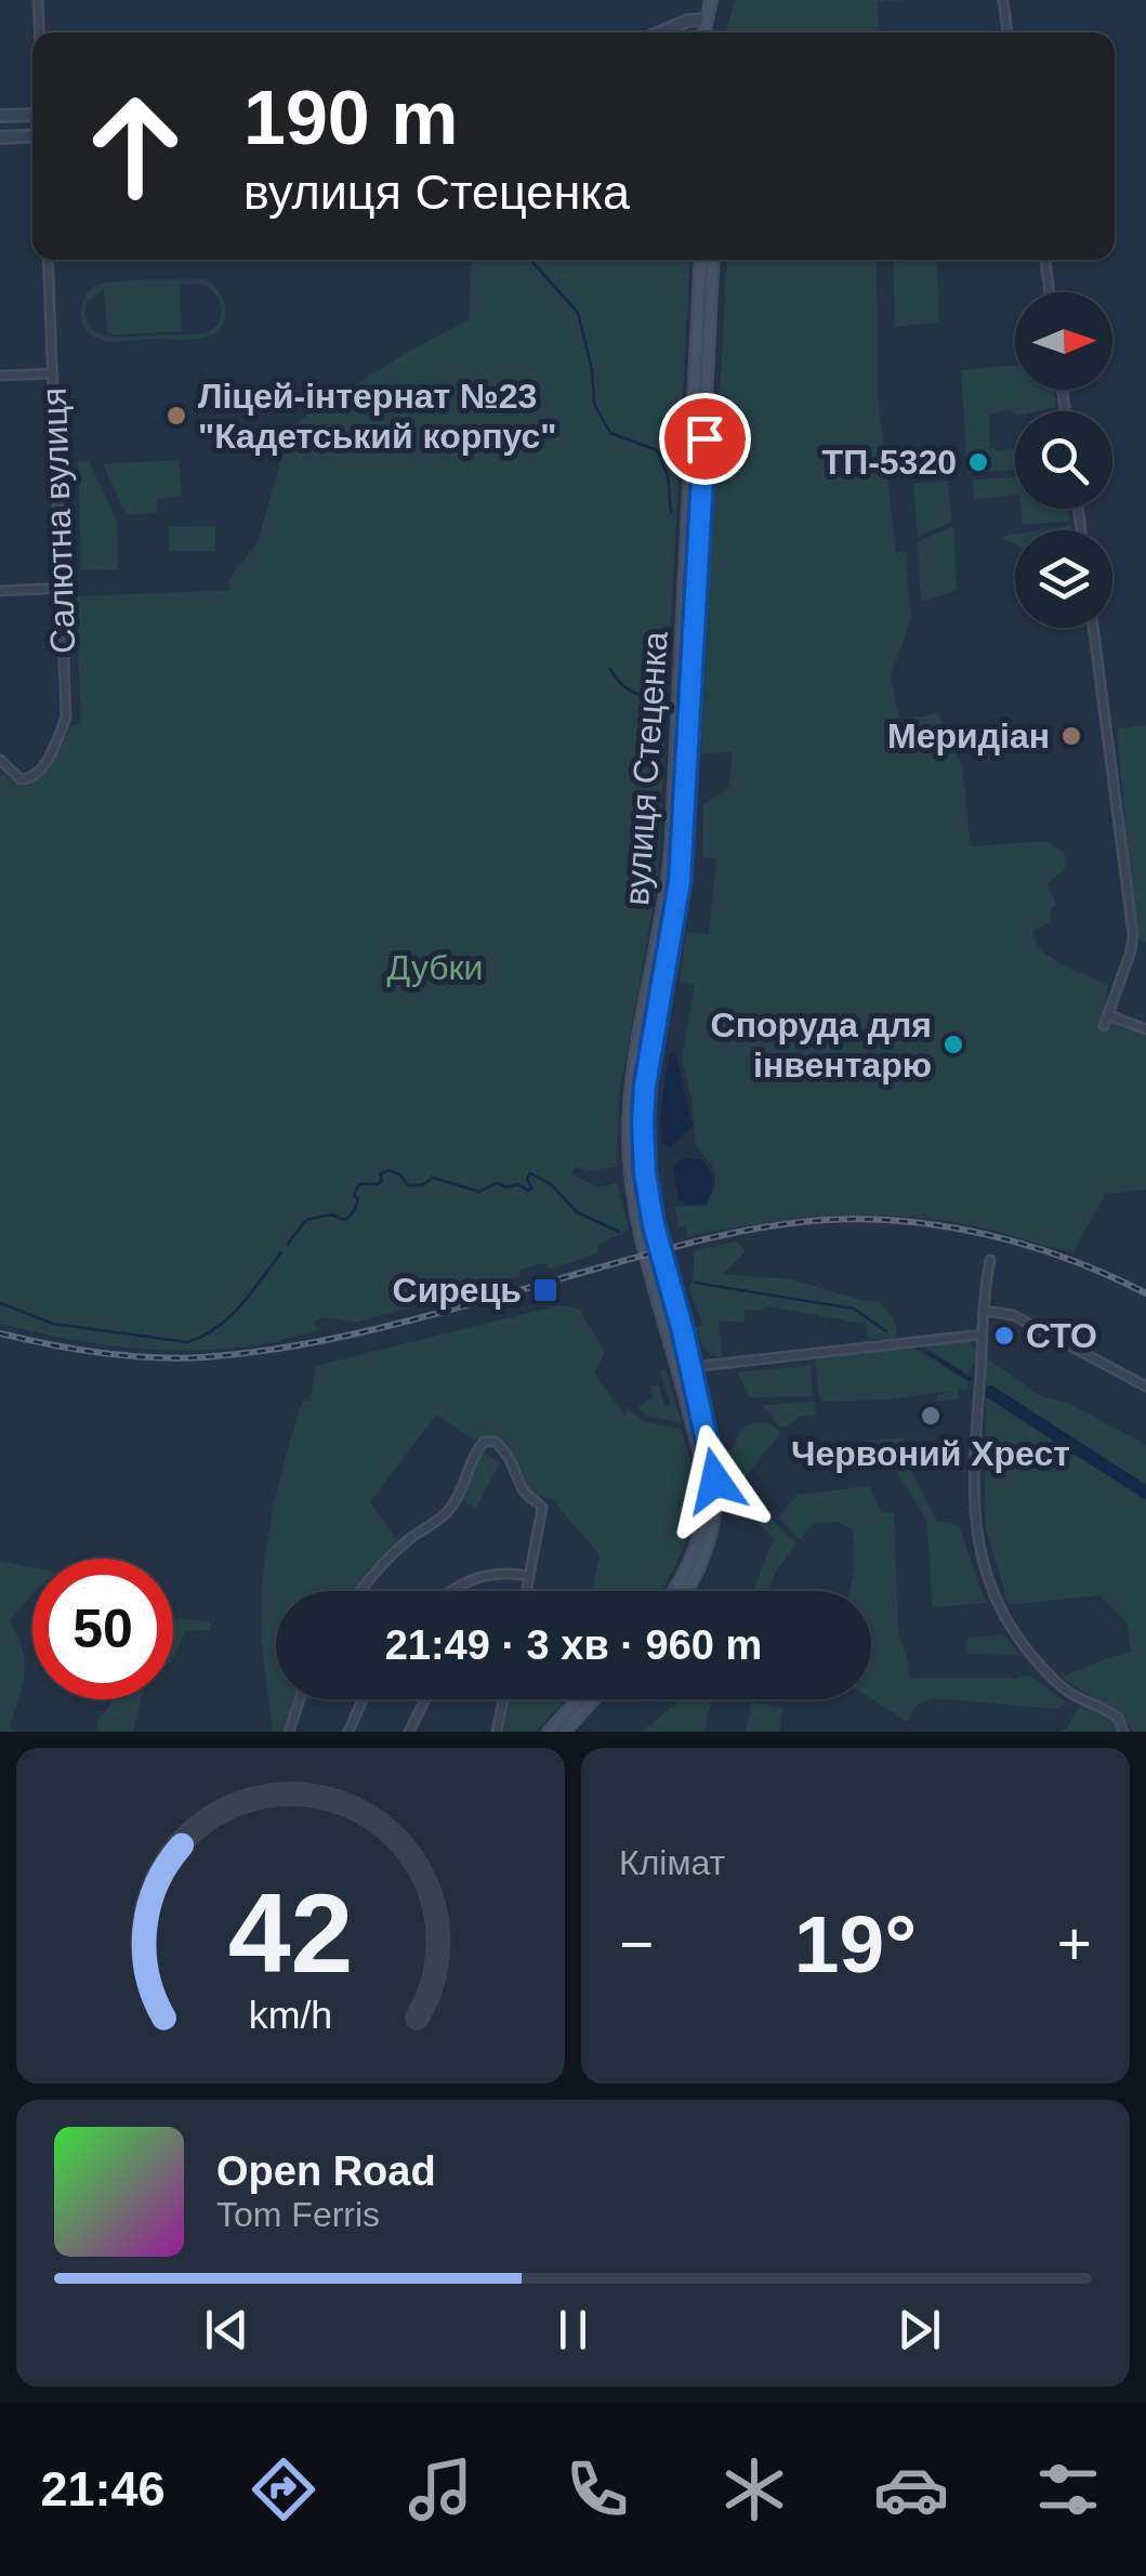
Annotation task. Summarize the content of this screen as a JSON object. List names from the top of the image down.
{
  "streets": {
    "main road": ["вулиця Стеценка"],
    "street": ["Салютна вулиця"]
  },
  "parks": ["Дубки"],
  "places": {
    "other": [
      "Ліцей-інтернат №23 \"Кадетський корпус\"",
      "ТП-5320",
      "Меридіан",
      "Споруда для інвентарю",
      "СТО",
      "Червоний Хрест"
    ],
    "transit": ["Сирець"]
  },
  "north": "right",
  "page": {
    "turn": ["190 m", "вулиця Стеценка"],
    "limit": "50",
    "trip": "21:49 · 3 хв · 960 m",
    "tile": "Клімат",
    "heat": ["−", "19°", "+"],
    "song": ["Open Road", "Tom Ferris"],
    "tabs": "21:46",
    "gauge": ["42", "km/h"]
  }
}
